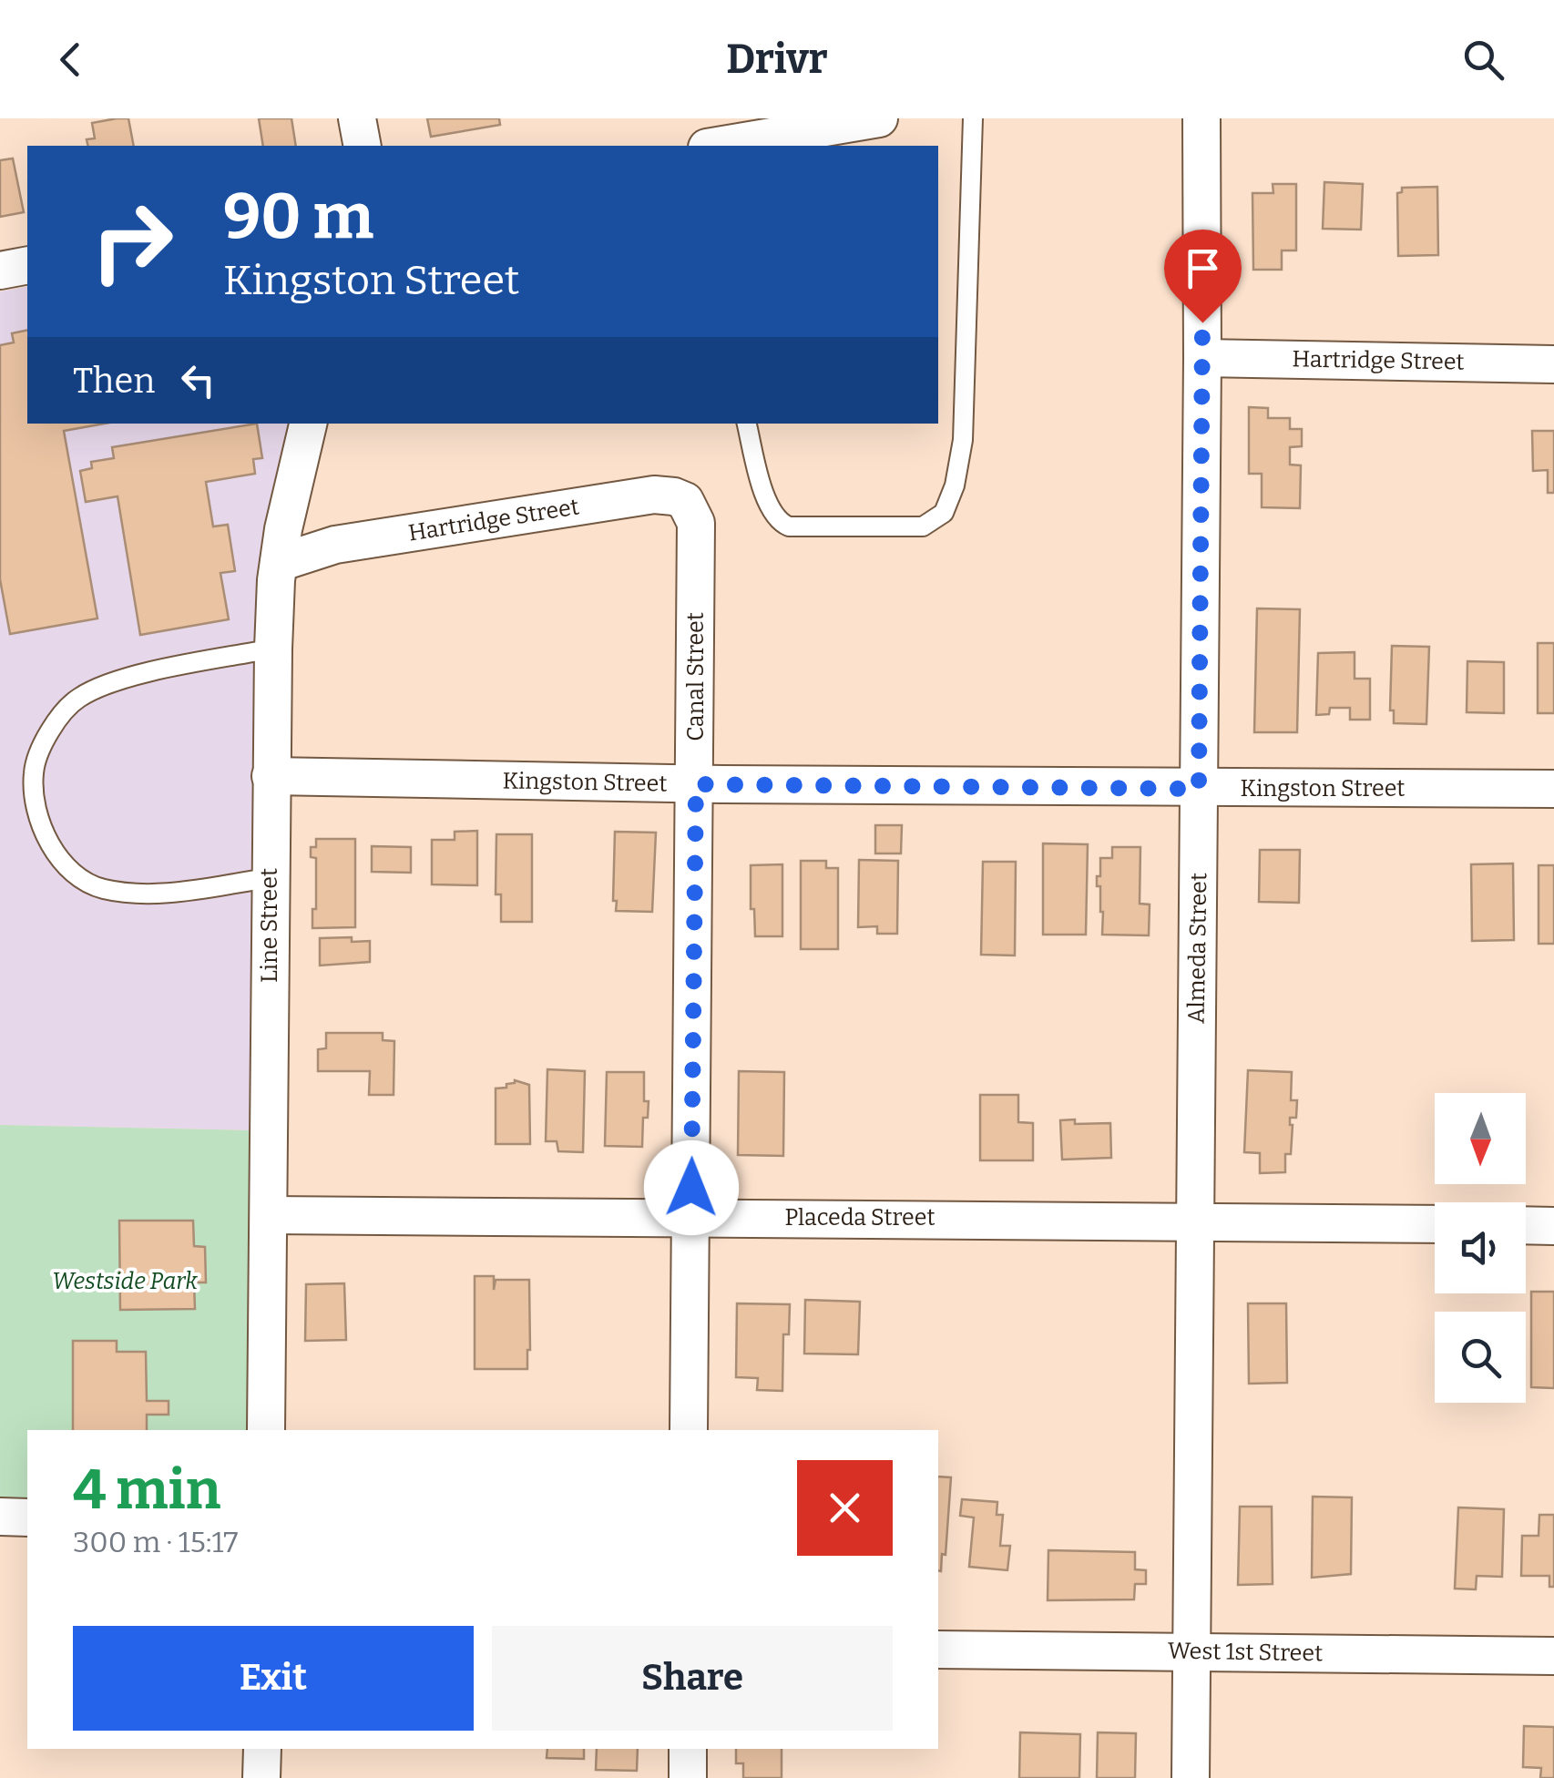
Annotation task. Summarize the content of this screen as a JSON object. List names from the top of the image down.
{
  "streets": {
    "street": [
      "Hartridge Street",
      "Canal Street",
      "Kingston Street",
      "Line Street",
      "Almeda Street",
      "Placeda Street",
      "West 1st Street"
    ]
  },
  "crossings": [
    ["Hartridge Street", "Canal Street"],
    ["Hartridge Street", "Line Street"],
    ["Hartridge Street", "Almeda Street"],
    ["Canal Street", "Kingston Street"],
    ["Canal Street", "Placeda Street"],
    ["Kingston Street", "Line Street"],
    ["Kingston Street", "Almeda Street"],
    ["Line Street", "Placeda Street"],
    ["Almeda Street", "Placeda Street"],
    ["Almeda Street", "West 1st Street"]
  ],
  "parks": ["Westside Park"],
  "north": "bottom",
  "page": {
    "header": "Drivr",
    "turn": ["90 m", "Kingston Street"],
    "then": "Then",
    "heading": ["4 min", "300 m · 15:17"],
    "buttons": ["Exit", "Share"]
  }
}
